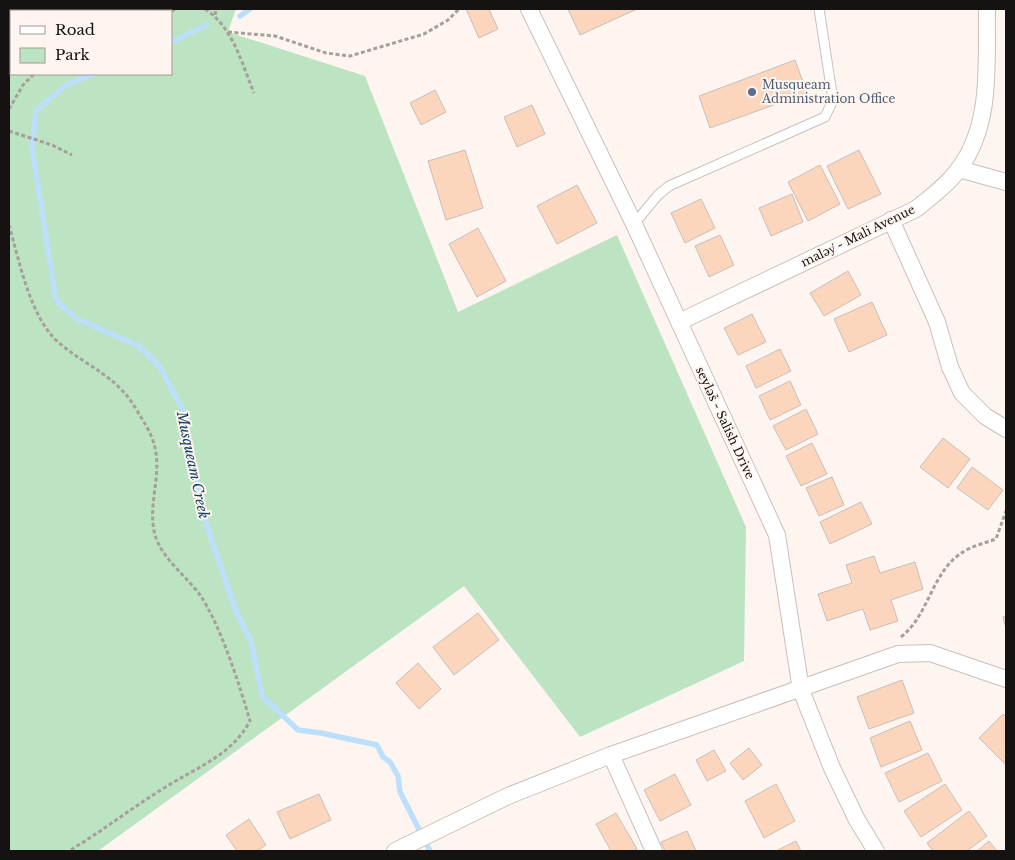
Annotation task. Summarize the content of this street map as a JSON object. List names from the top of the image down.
{
  "streets": {
    "street": ["maləy̓ - Mali Avenue", "seyləš - Salish Drive"]
  },
  "crossings": [
    ["maləy̓ - Mali Avenue", "seyləš - Salish Drive"]
  ],
  "water": ["Musqueam Creek"],
  "places": ["Musqueam Administration Office"],
  "legend": ["Road", "Park"]
}
